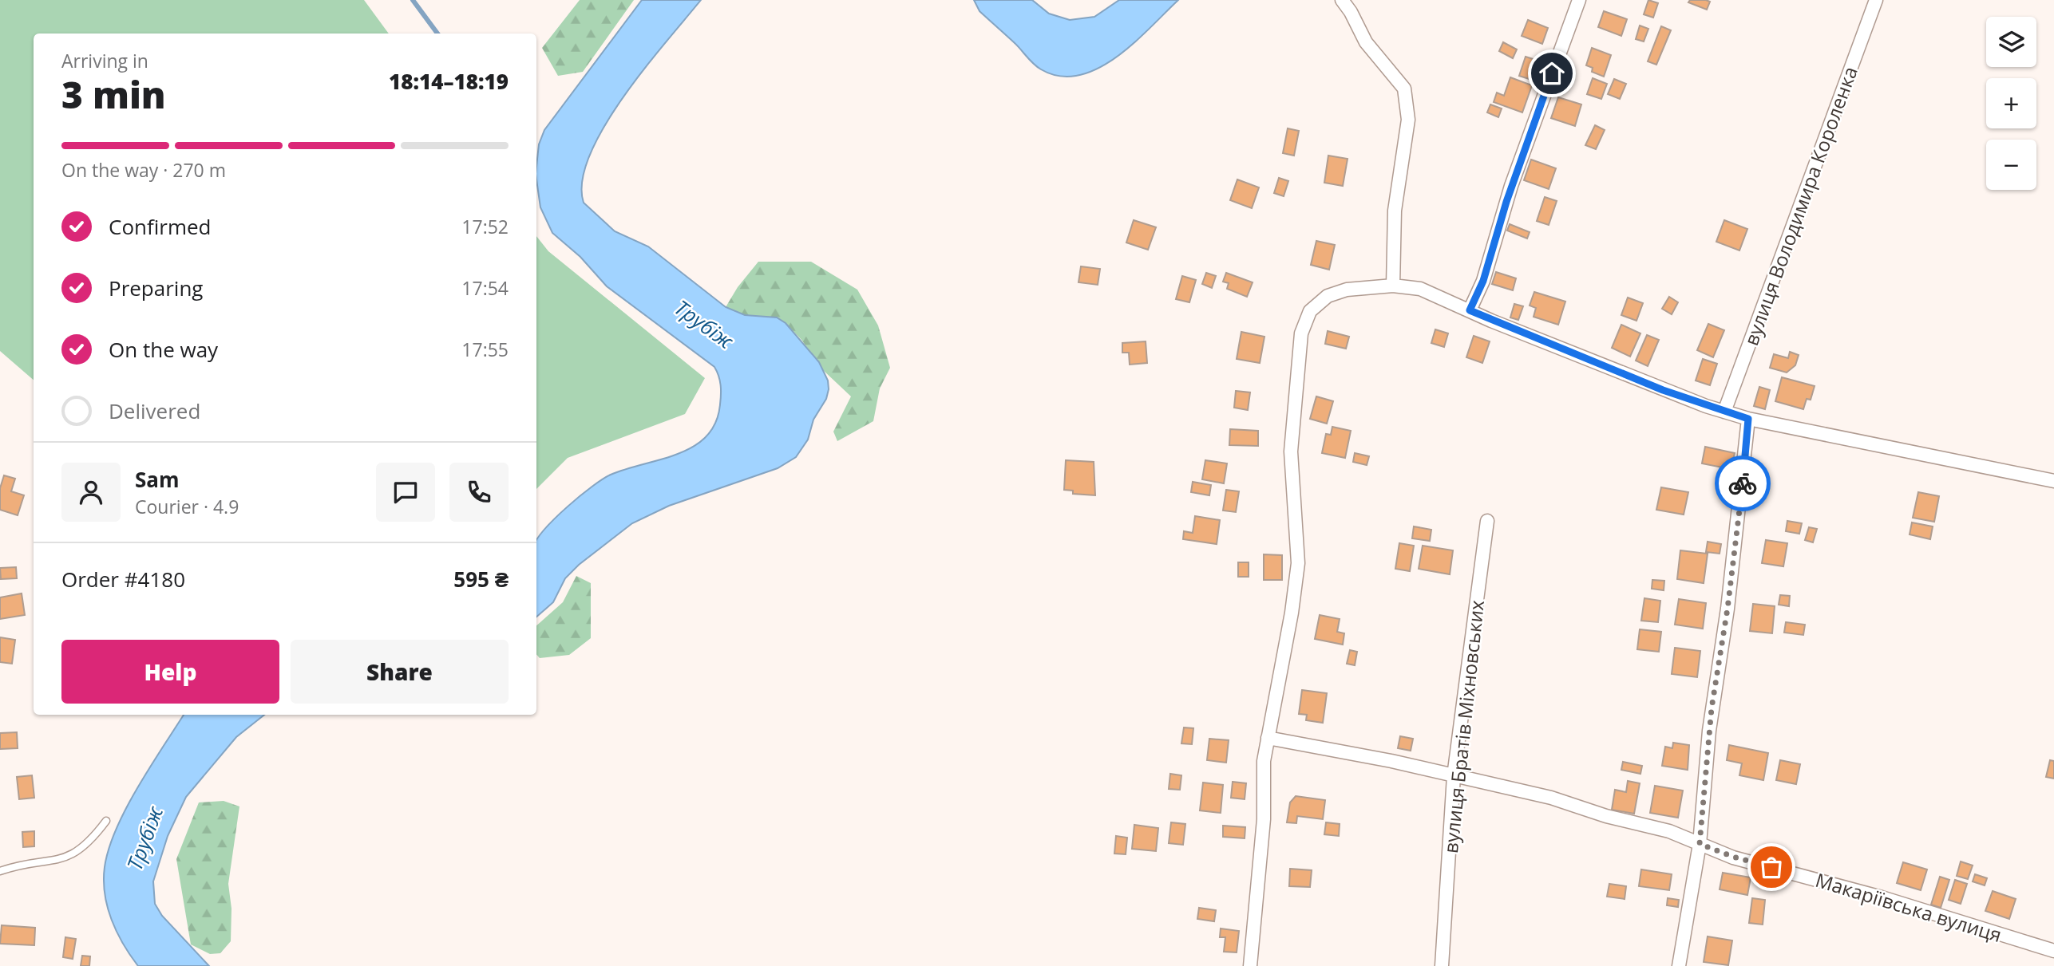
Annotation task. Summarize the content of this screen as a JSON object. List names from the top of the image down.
{
  "streets": {
    "street": ["вулиця Володимира Короленка", "вулиця Братів Міхновських", "Макаріївська вулиця"]
  },
  "crossings": [
    ["вулиця Братів Міхновських", "Макаріївська вулиця"]
  ],
  "water": ["Трубіж"],
  "page": {
    "map_buttons": ["+", "−"],
    "heading": ["3 min", "Arriving in", "18:14–18:19"],
    "panel": [
      "Sam",
      "Courier · 4.9",
      "Order #4180",
      "595 ₴"
    ],
    "bar": "On the way · 270 m",
    "list": [
      ["Confirmed", "17:52"],
      ["Preparing", "17:54"],
      ["On the way", "17:55"],
      "Delivered"
    ],
    "buttons": ["Help", "Share"]
  }
}
